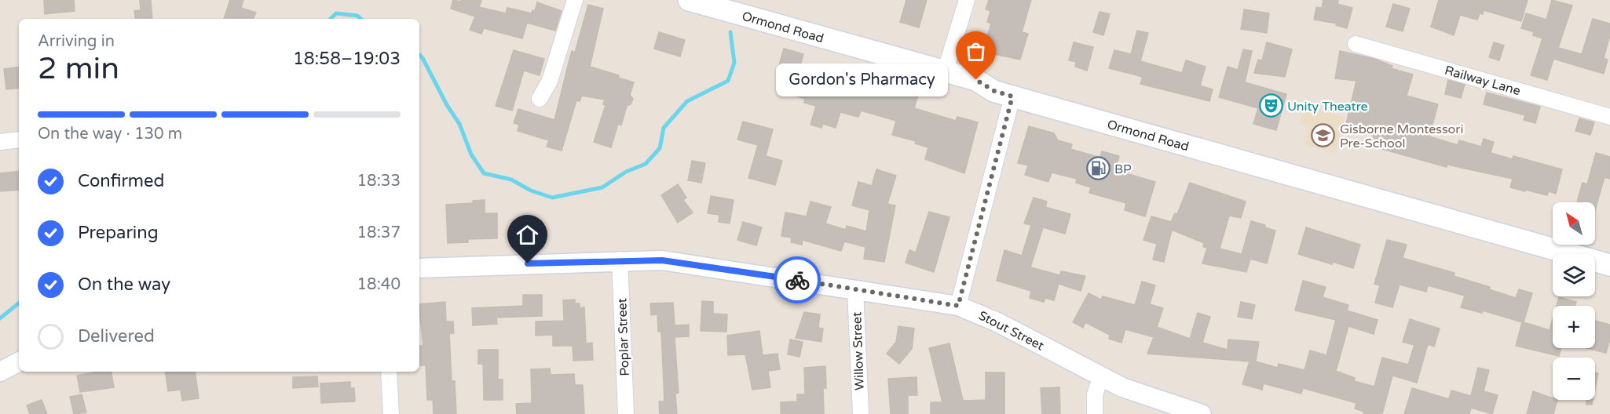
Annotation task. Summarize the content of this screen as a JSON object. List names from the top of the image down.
{
  "streets": {
    "main road": ["Ormond Road"],
    "street": [
      "Railway Lane",
      "Stout Street",
      "Poplar Street",
      "Willow Street"
    ]
  },
  "crossings": [
    ["Stout Street", "Poplar Street"],
    ["Stout Street", "Willow Street"]
  ],
  "places": {
    "other": ["Gordon's Pharmacy"],
    "theatre": ["Unity Theatre"],
    "school or university": ["Gisborne Montessori Pre-School"],
    "fuel station": ["BP"]
  },
  "north": "top left",
  "page": {
    "heading": ["2 min", "Arriving in", "18:58–19:03"],
    "bubble": "Gordon's Pharmacy",
    "bar": "On the way · 130 m",
    "list": [
      ["Confirmed", "18:33"],
      ["Preparing", "18:37"],
      ["On the way", "18:40"],
      "Delivered"
    ],
    "map_buttons": ["+", "−"]
  }
}
